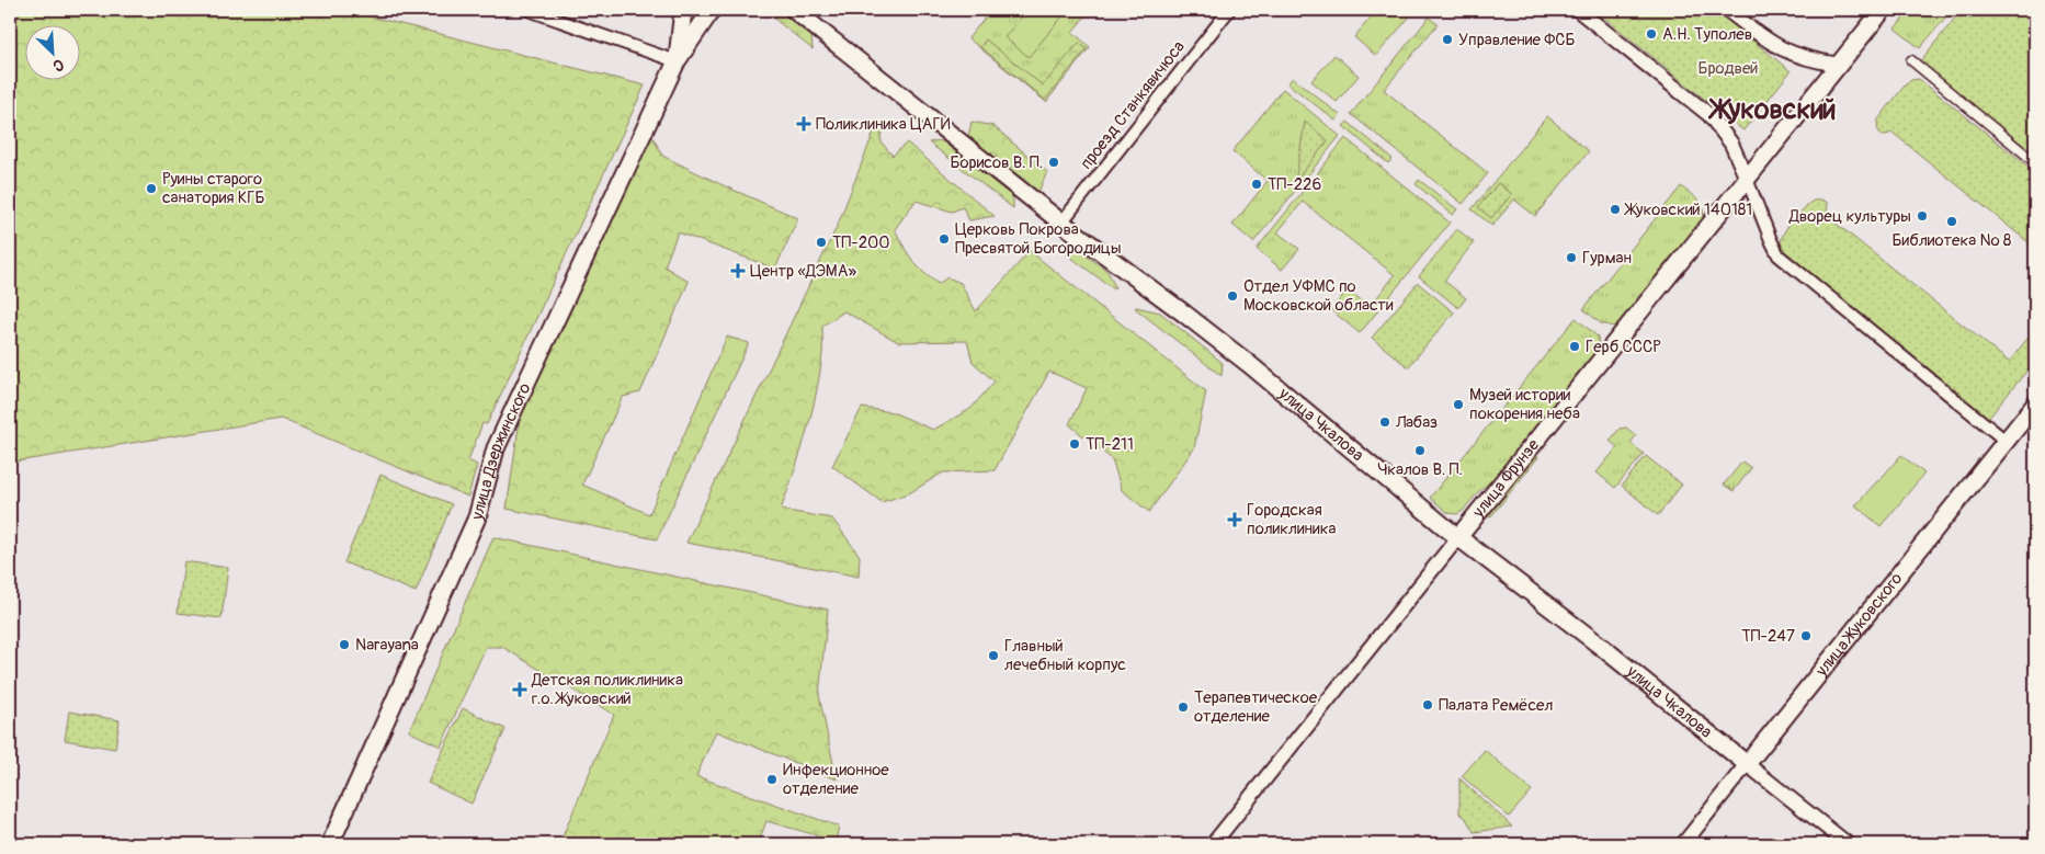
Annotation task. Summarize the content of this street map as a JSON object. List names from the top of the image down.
{
  "streets": {
    "main road": [
      "улица Чкалова",
      "улица Дзержинского",
      "улица Фрунзе",
      "улица Жуковского"
    ],
    "street": ["проезд Станкявичюса"]
  },
  "crossings": [
    ["проезд Станкявичюса", "улица Чкалова"],
    ["улица Чкалова", "улица Фрунзе"],
    ["улица Чкалова", "улица Жуковского"]
  ],
  "districts": ["Жуковский"],
  "parks": ["Бродвей"],
  "places": {
    "other": [
      "А.Н. Туполев",
      "Управление ФСБ",
      "Борисов В. П.",
      "ТП-226",
      "Руины старого санатория КГБ",
      "Жуковский 140181",
      "Дворец культуры",
      "Библиотека № 8",
      "Церковь Покрова Пресвятой Богородицы",
      "ТП-200",
      "Гурман",
      "Отдел УФМС по Московской области",
      "Герб СССР",
      "Музей истории покорения неба",
      "Лабаз",
      "ТП-211",
      "Чкалов В. П.",
      "ТП-247",
      "Narayana",
      "Главный лечебный корпус",
      "Палата Ремёсел",
      "Терапевтическое отделение",
      "Инфекционное отделение"
    ],
    "health": [
      "Поликлиника ЦАГИ",
      "Центр «ДЭМА»",
      "Городская поликлиника",
      "Детская поликлиника г.о. Жуковский"
    ]
  },
  "north": "bottom right"
}
